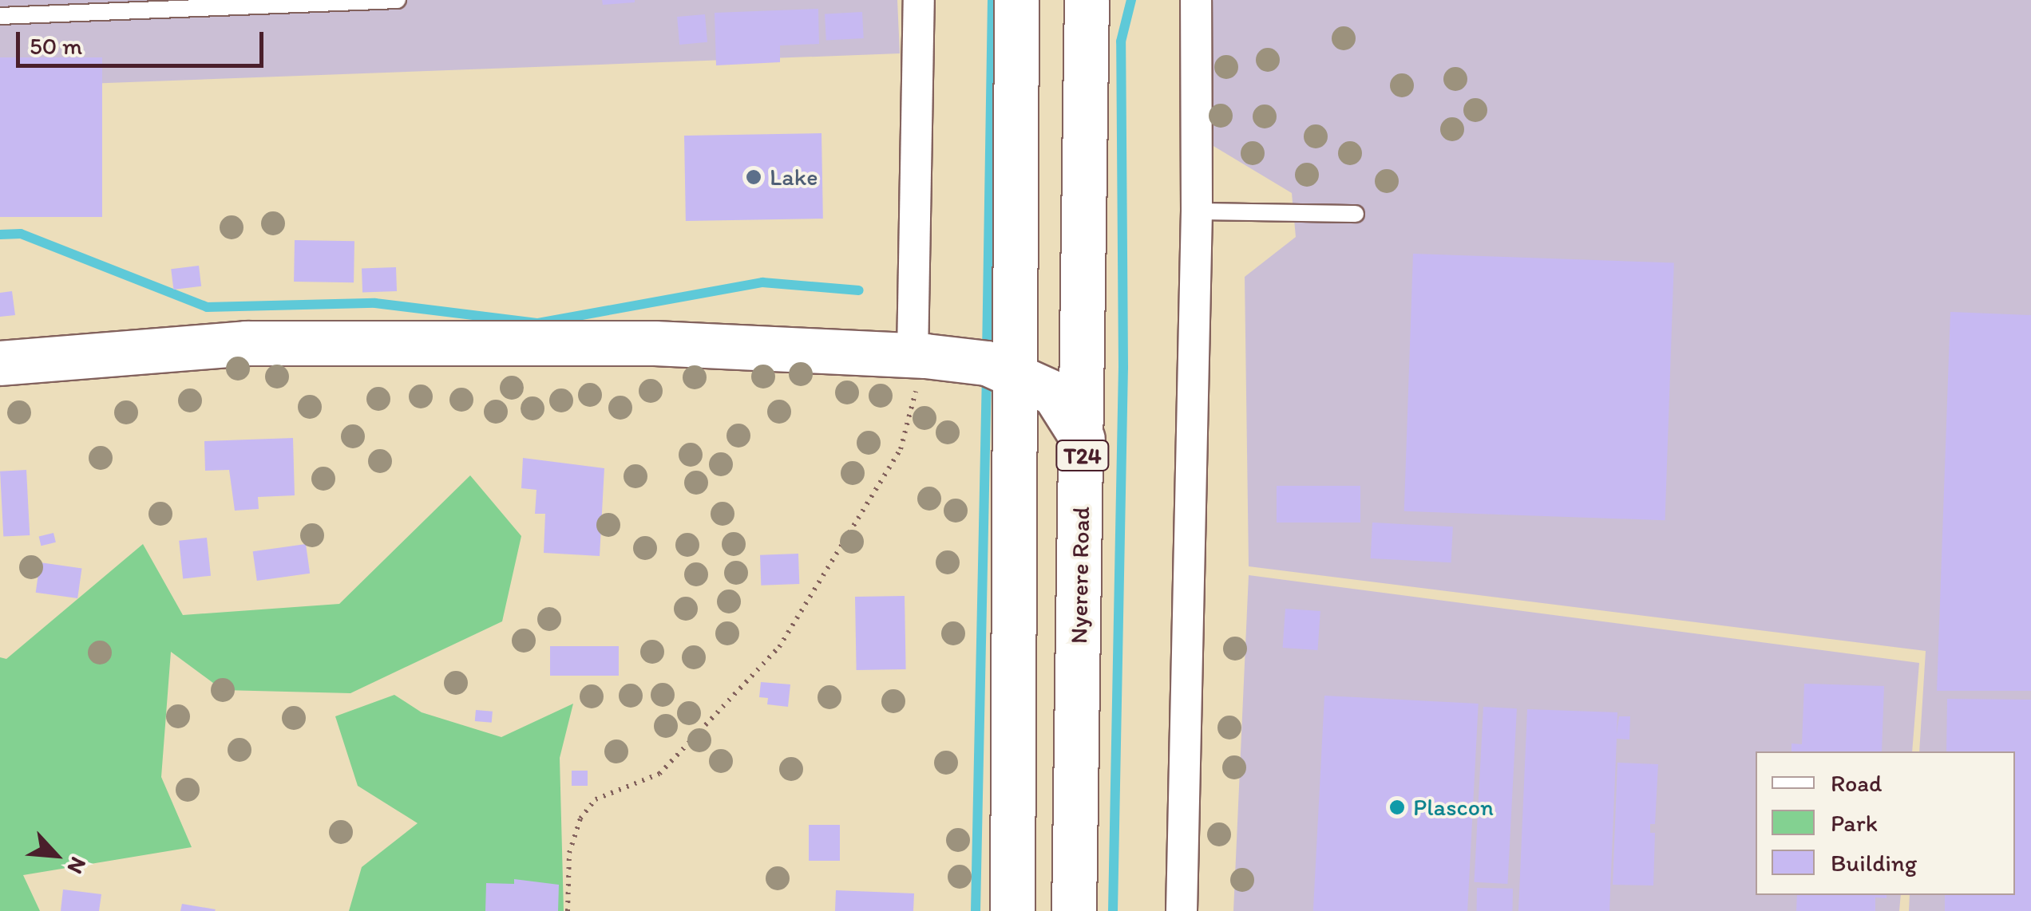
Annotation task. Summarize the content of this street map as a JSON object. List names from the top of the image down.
{
  "streets": {
    "main road": ["T24", "Nyerere Road"]
  },
  "places": ["Lake", "Plascon"],
  "legend": ["Road", "Park", "Building"],
  "scale_bar": "50 m",
  "north": "bottom right"
}
